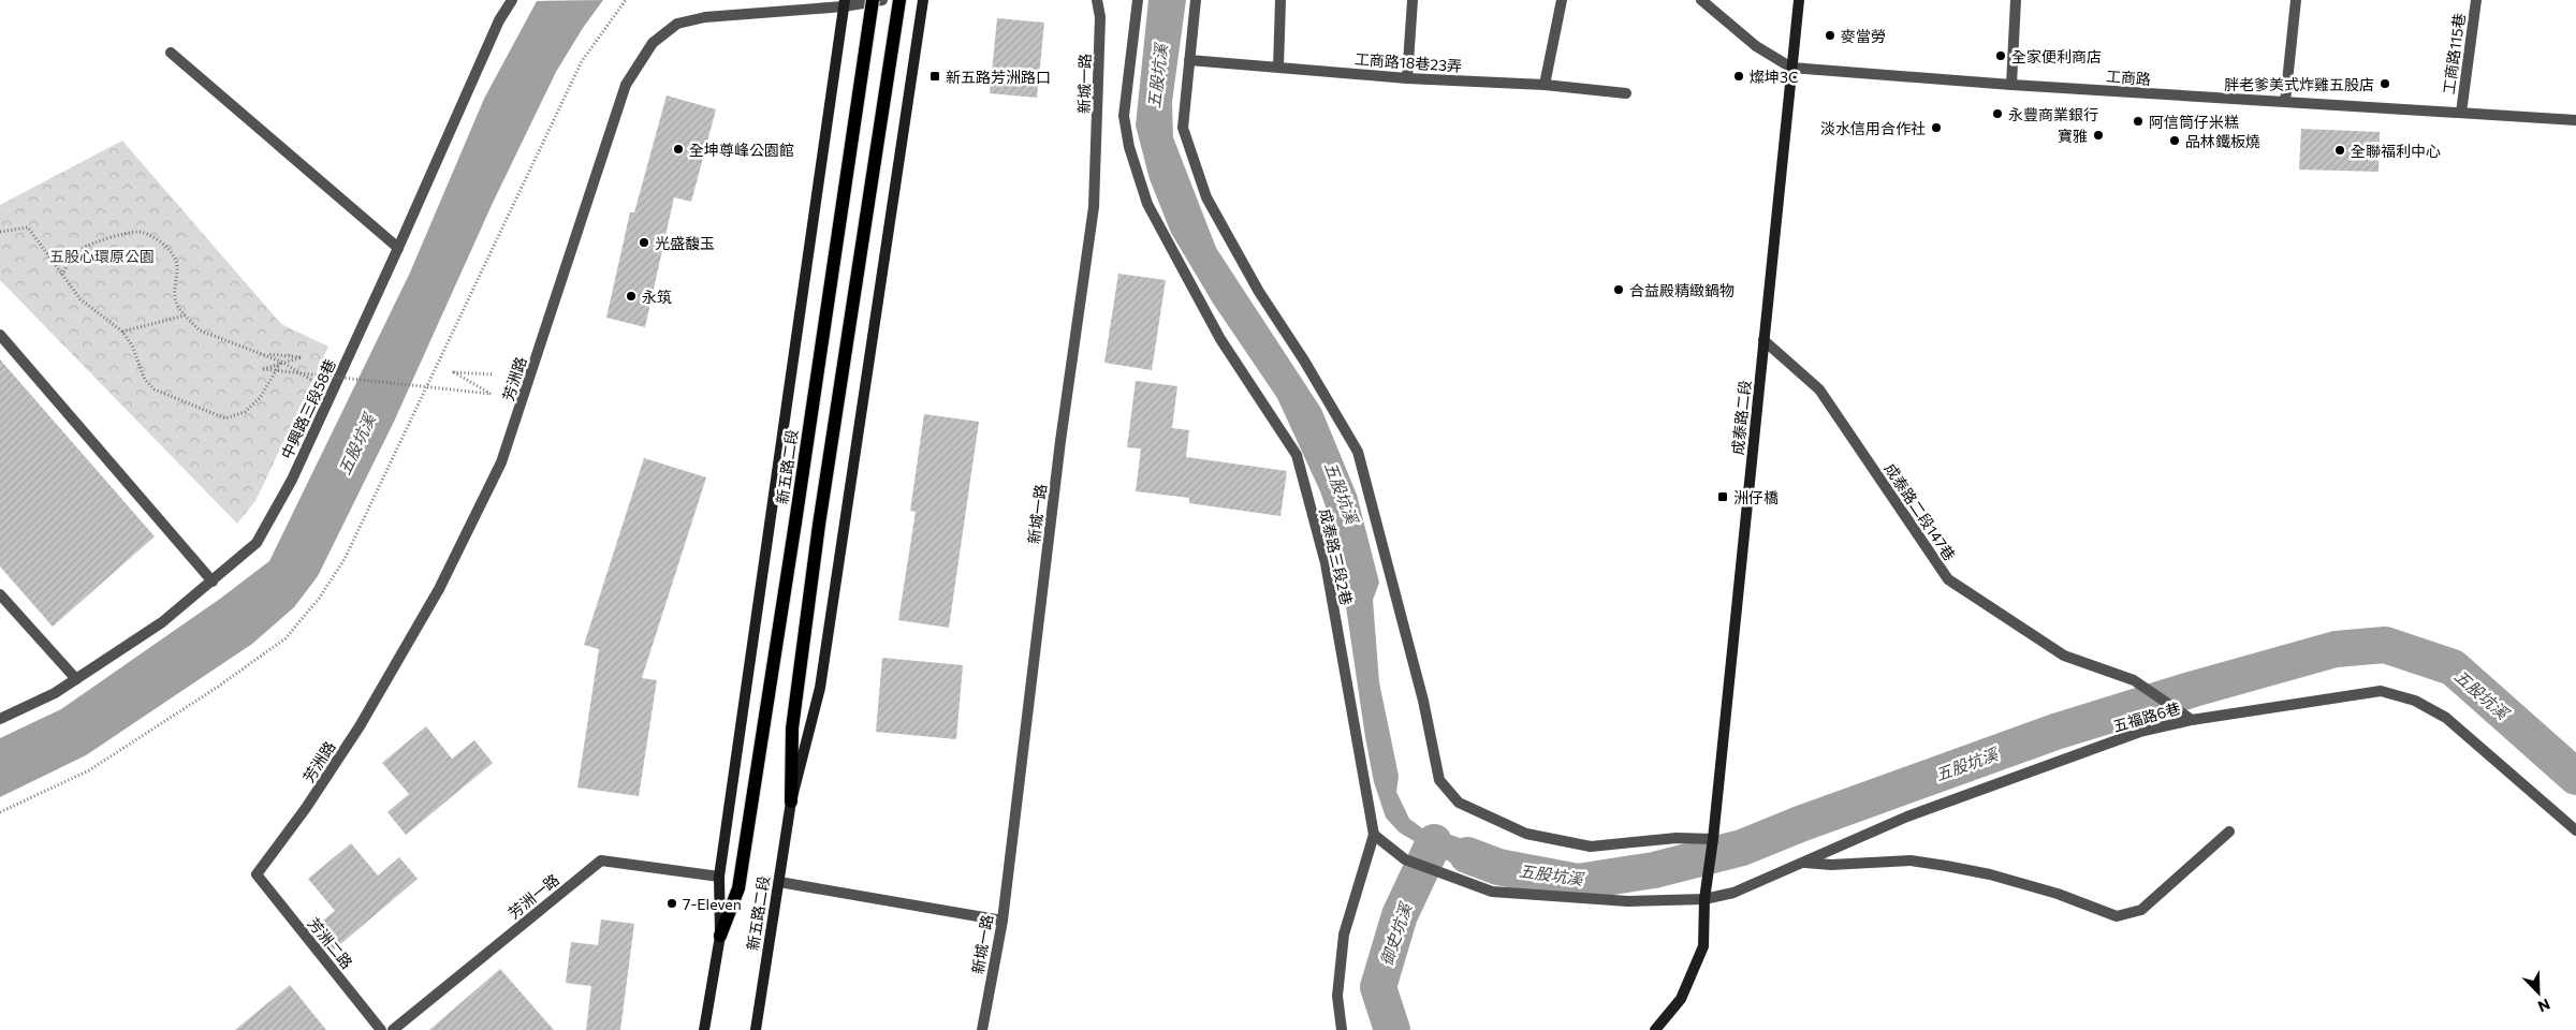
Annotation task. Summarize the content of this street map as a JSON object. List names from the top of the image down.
{
  "streets": {
    "main road": ["成泰路二段", "新五路二段"],
    "street": [
      "工商路115巷",
      "工商路18巷23弄",
      "工商路",
      "新城一路",
      "芳洲路",
      "中興路三段58巷",
      "成泰路二段147巷",
      "成泰路三段2巷",
      "五福路6巷",
      "芳洲一路",
      "芳洲二路"
    ]
  },
  "crossings": [
    ["工商路115巷", "工商路"],
    ["工商路", "成泰路二段"],
    ["芳洲路", "新五路二段"],
    ["芳洲路", "芳洲二路"],
    ["成泰路二段", "成泰路二段147巷"],
    ["成泰路二段", "五福路6巷"],
    ["新五路二段", "芳洲一路"],
    ["成泰路二段147巷", "五福路6巷"],
    ["成泰路三段2巷", "五福路6巷"]
  ],
  "water": ["五股坑溪", "御史坑溪"],
  "parks": ["五股心環原公園"],
  "places": {
    "other": [
      "麥當勞",
      "全家便利商店",
      "燦坤3C",
      "胖老爹美式炸雞五股店",
      "永豐商業銀行",
      "阿信筒仔米糕",
      "淡水信用合作社",
      "寶雅",
      "品林鐵板燒",
      "全坤尊峰公園館",
      "全聯福利中心",
      "光盛馥玉",
      "合益殿精緻鍋物",
      "永筑",
      "7-Eleven"
    ],
    "transit": ["新五路芳洲路口", "洲仔橋"]
  },
  "north": "bottom right"
}
